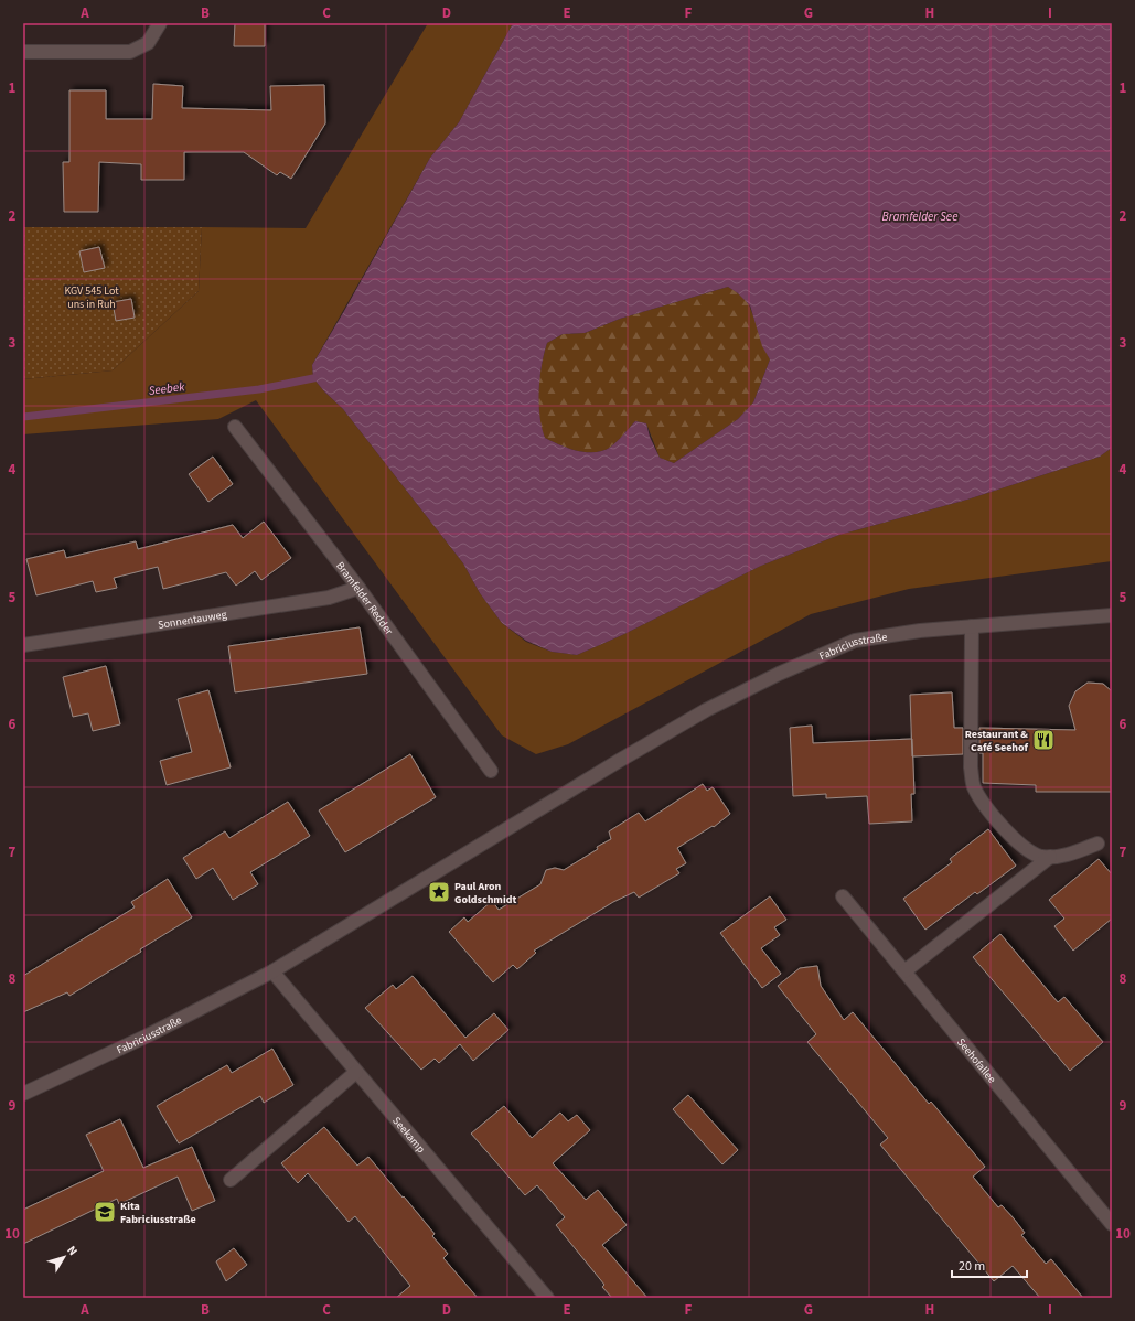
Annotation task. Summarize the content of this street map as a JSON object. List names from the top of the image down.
{
  "streets": {
    "street": [
      "Bramfelder Redder",
      "Sonnentauweg",
      "Fabriciusstraße",
      "Seehofallee",
      "Seekamp"
    ]
  },
  "crossings": [
    ["Bramfelder Redder", "Sonnentauweg"],
    ["Fabriciusstraße", "Seekamp"]
  ],
  "water": ["Bramfelder See", "Seebek"],
  "parks": ["KGV 545 Lot uns in Ruh"],
  "places": {
    "restaurant": ["Restaurant & Café Seehof"],
    "place": ["Paul Aron Goldschmidt"],
    "school or university": ["Kita Fabriciusstraße"]
  },
  "scale_bar": "20 m",
  "north": "top right",
  "grid": {
    "columns": [
      "A",
      "B",
      "C",
      "D",
      "E",
      "F",
      "G",
      "H",
      "I"
    ],
    "rows": [
      "1",
      "2",
      "3",
      "4",
      "5",
      "6",
      "7",
      "8",
      "9",
      "10"
    ]
  }
}
